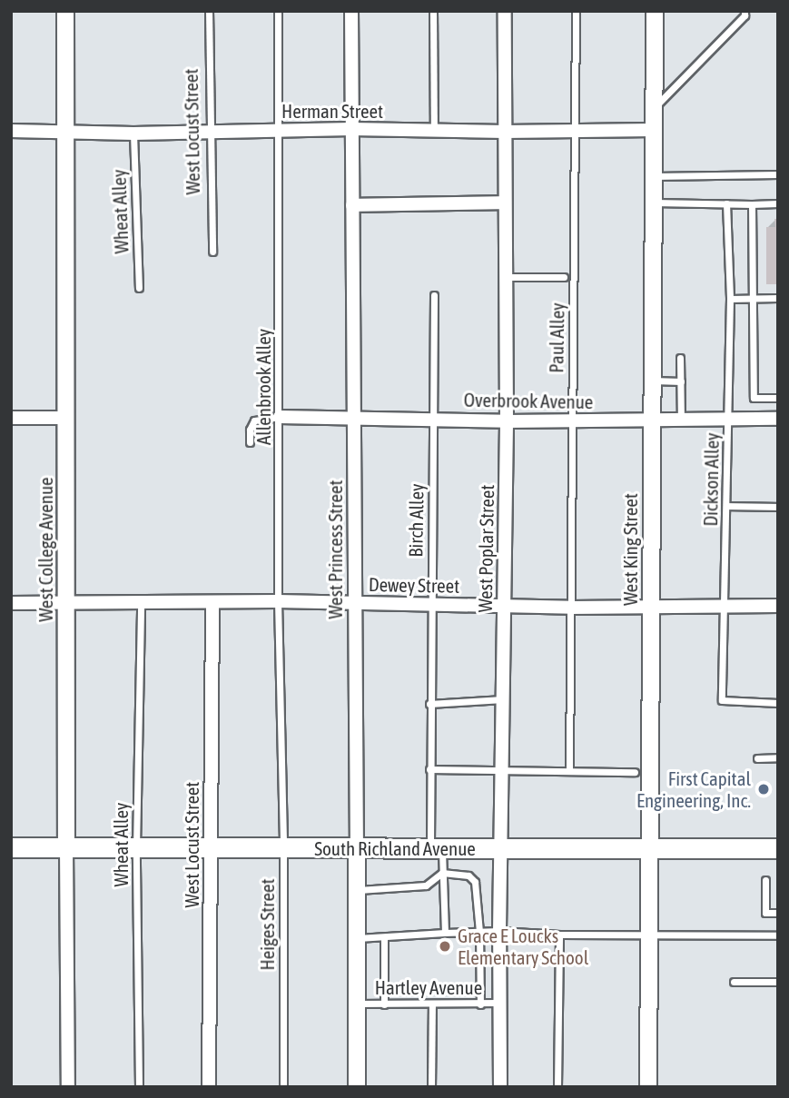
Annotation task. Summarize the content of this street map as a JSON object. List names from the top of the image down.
{
  "streets": {
    "main road": ["South Richland Avenue"],
    "street": [
      "Herman Street",
      "West Locust Street",
      "Overbrook Avenue",
      "West Poplar Street",
      "West College Avenue",
      "West Princess Street",
      "West King Street",
      "Dewey Street"
    ],
    "lane": [
      "Wheat Alley",
      "Paul Alley",
      "Allenbrook Alley",
      "Dickson Alley",
      "Birch Alley",
      "Heiges Street",
      "Hartley Avenue"
    ]
  },
  "crossings": [
    ["Herman Street", "West Locust Street"],
    ["Herman Street", "Wheat Alley"],
    ["Herman Street", "Paul Alley"],
    ["Herman Street", "Allenbrook Alley"],
    ["Herman Street", "West Poplar Street"],
    ["Herman Street", "West College Avenue"],
    ["Herman Street", "West Princess Street"],
    ["Herman Street", "West King Street"],
    ["West Locust Street", "Dewey Street"],
    ["West Locust Street", "South Richland Avenue"],
    ["Wheat Alley", "Dewey Street"],
    ["Wheat Alley", "South Richland Avenue"],
    ["Paul Alley", "Overbrook Avenue"],
    ["Paul Alley", "Dewey Street"],
    ["Allenbrook Alley", "Overbrook Avenue"],
    ["Allenbrook Alley", "Dewey Street"],
    ["Allenbrook Alley", "Heiges Street"],
    ["Overbrook Avenue", "Dickson Alley"],
    ["Overbrook Avenue", "Birch Alley"],
    ["Overbrook Avenue", "West Poplar Street"],
    ["Overbrook Avenue", "West Princess Street"],
    ["Overbrook Avenue", "West King Street"],
    ["Dickson Alley", "Dewey Street"],
    ["Birch Alley", "Dewey Street"],
    ["Birch Alley", "South Richland Avenue"],
    ["West Poplar Street", "Dewey Street"],
    ["West Poplar Street", "South Richland Avenue"],
    ["West Poplar Street", "Hartley Avenue"],
    ["West College Avenue", "Dewey Street"],
    ["West College Avenue", "South Richland Avenue"],
    ["West Princess Street", "Dewey Street"],
    ["West Princess Street", "South Richland Avenue"],
    ["West Princess Street", "Hartley Avenue"],
    ["West King Street", "Dewey Street"],
    ["West King Street", "South Richland Avenue"],
    ["South Richland Avenue", "Heiges Street"]
  ],
  "places": ["First Capital Engineering, Inc.", "Grace E Loucks Elementary School"]
}
